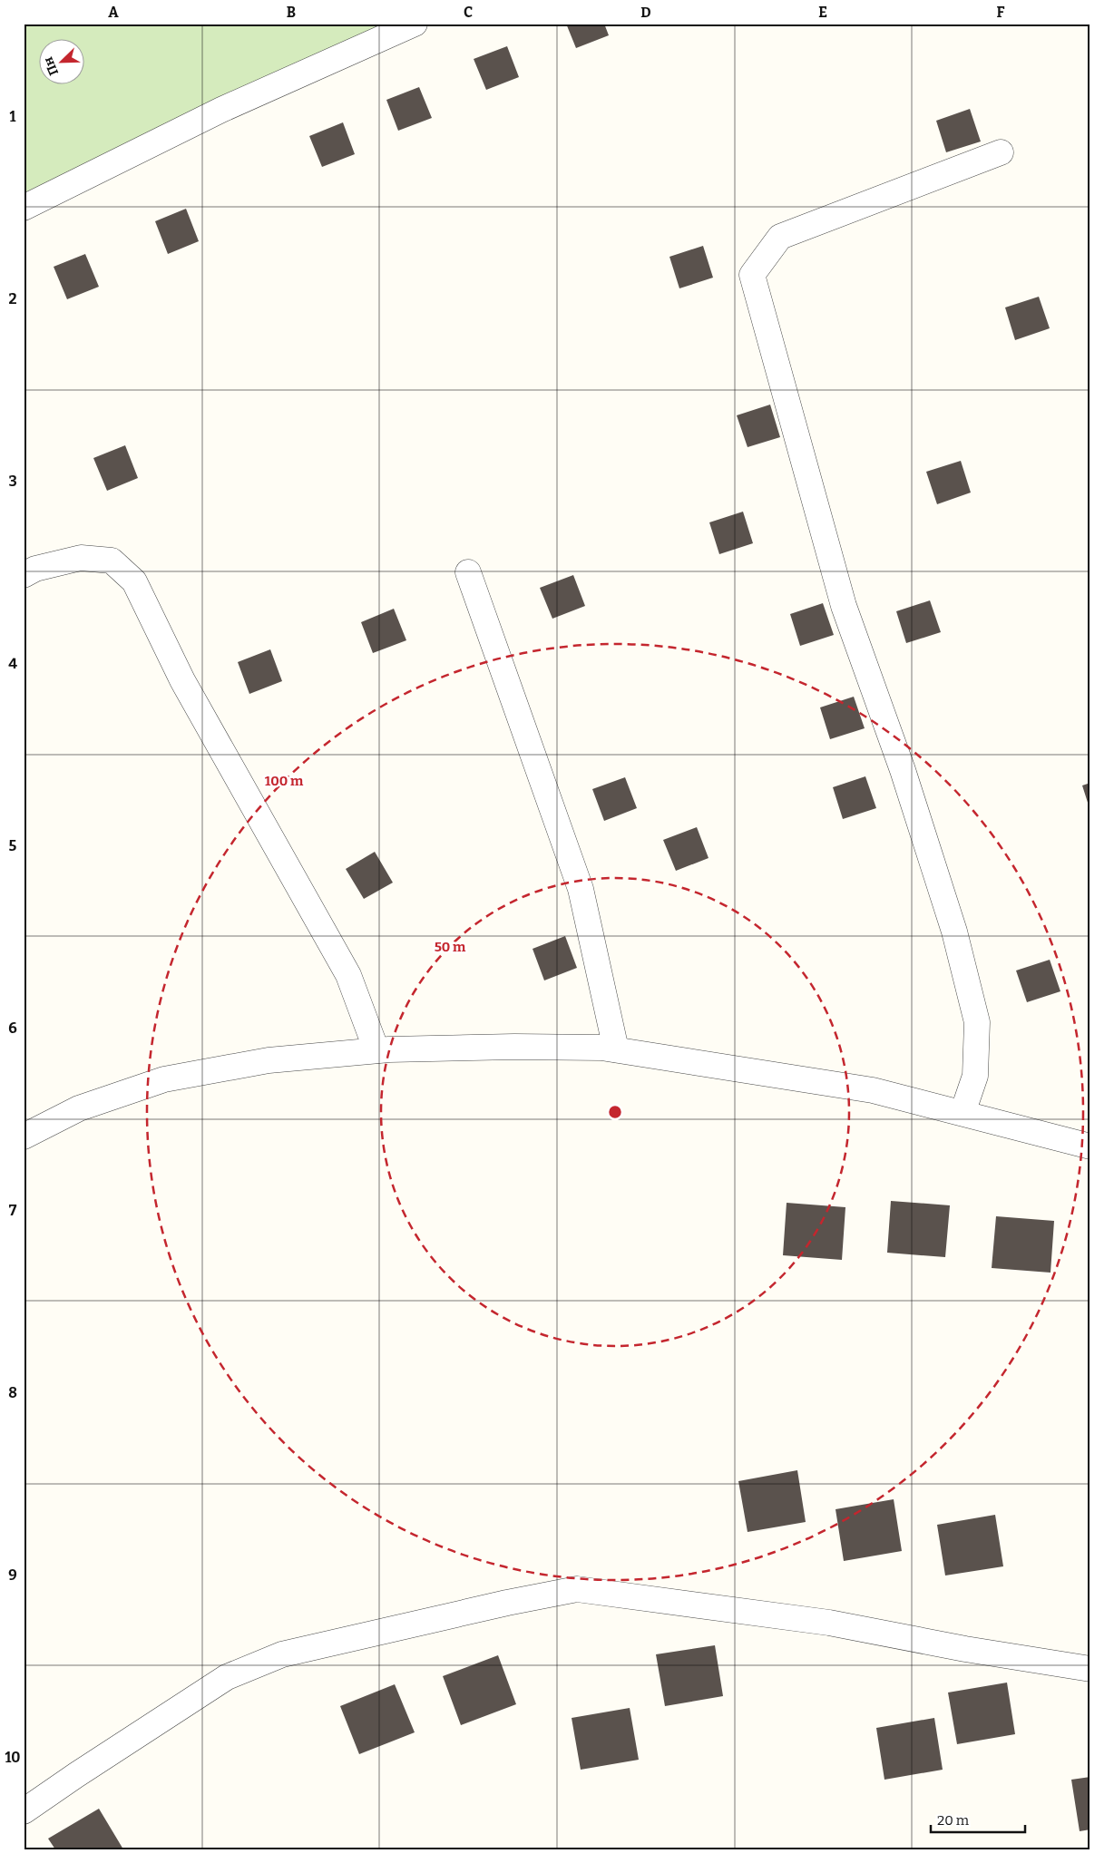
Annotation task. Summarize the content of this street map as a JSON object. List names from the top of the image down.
{
  "scale_bar": "20 m",
  "north": "bottom left",
  "grid": {
    "columns": [
      "A",
      "B",
      "C",
      "D",
      "E",
      "F"
    ],
    "rows": [
      "1",
      "2",
      "3",
      "4",
      "5",
      "6",
      "7",
      "8",
      "9",
      "10"
    ]
  },
  "rings": ["100 m", "50 m"]
}
